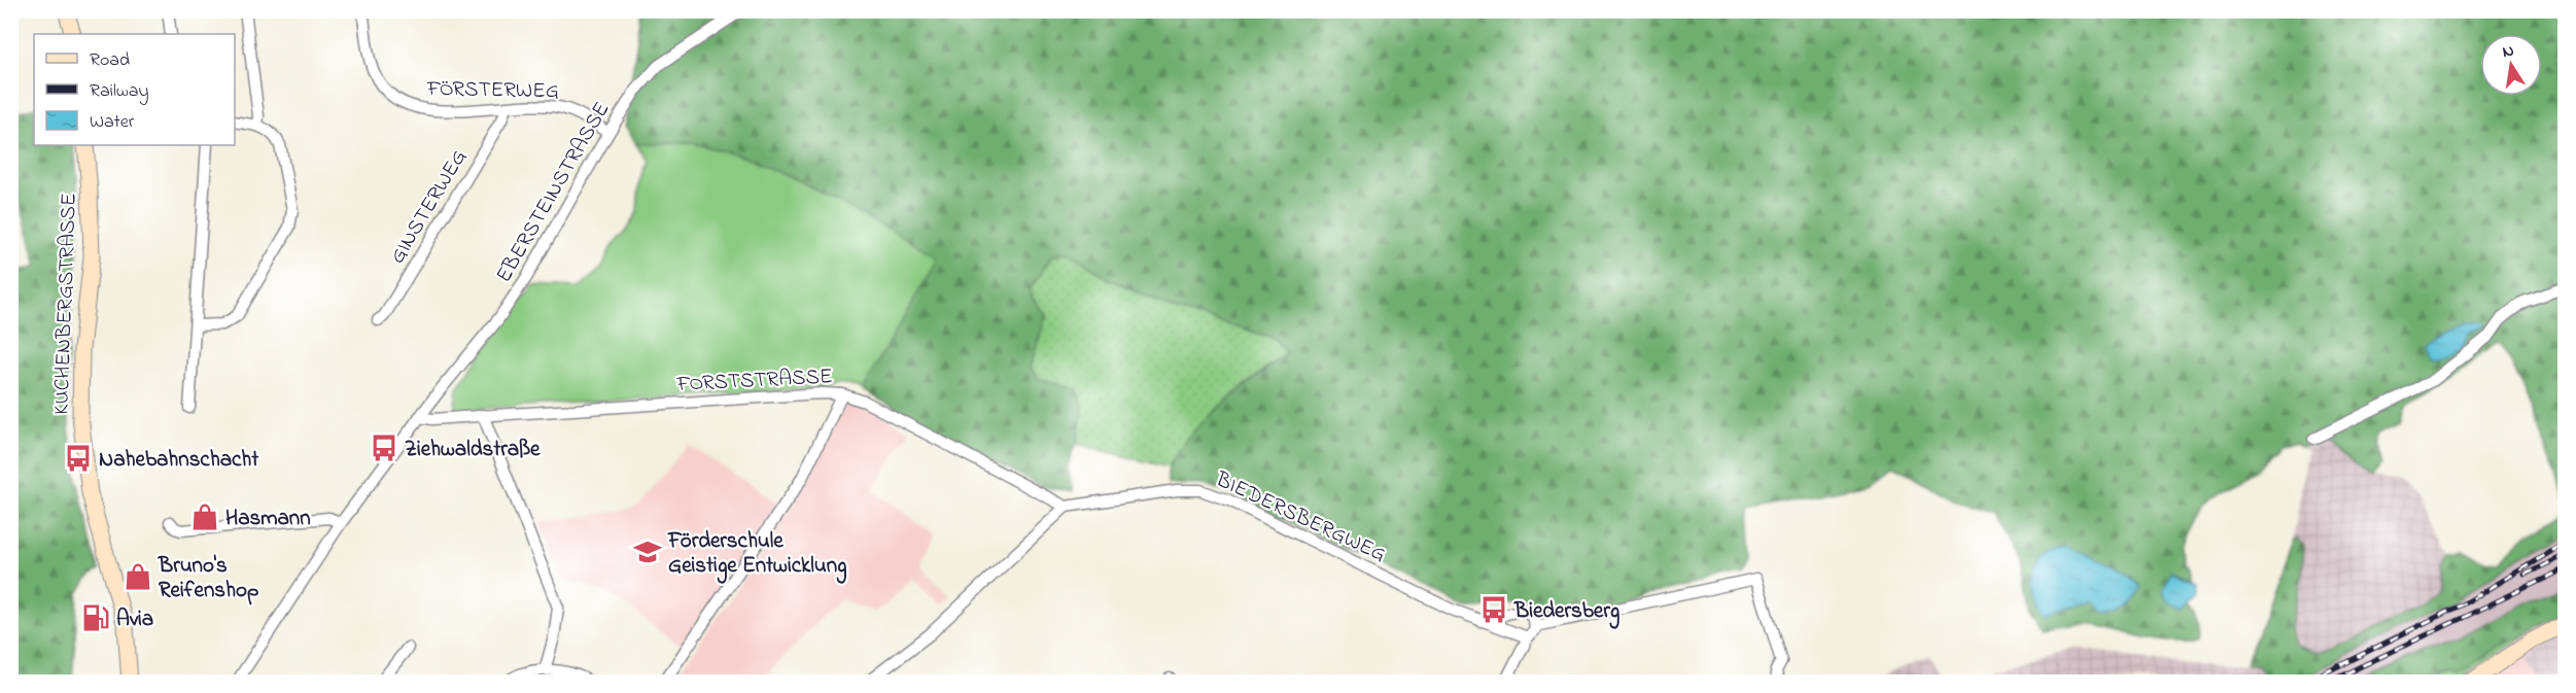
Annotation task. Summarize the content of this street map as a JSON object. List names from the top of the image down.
{
  "streets": {
    "main road": ["KUCHENBERGSTRASSE"],
    "street": [
      "FÖRSTERWEG",
      "EBERSTEINSTRASSE",
      "GINSTERWEG",
      "FORSTSTRASSE",
      "BIEDERSBERGWEG"
    ]
  },
  "crossings": [
    ["FÖRSTERWEG", "EBERSTEINSTRASSE"],
    ["FÖRSTERWEG", "GINSTERWEG"],
    ["EBERSTEINSTRASSE", "FORSTSTRASSE"],
    ["FORSTSTRASSE", "BIEDERSBERGWEG"]
  ],
  "places": {
    "bus stop": ["Ziehwaldstraße", "Nahebahnschacht", "Biedersberg"],
    "shop": ["Hasmann", "Bruno's Reifenshop"],
    "school or university": ["Förderschule Geistige Entwicklung"],
    "fuel station": ["Avia"]
  },
  "legend": ["Road", "Railway", "Water"],
  "north": "top"
}
